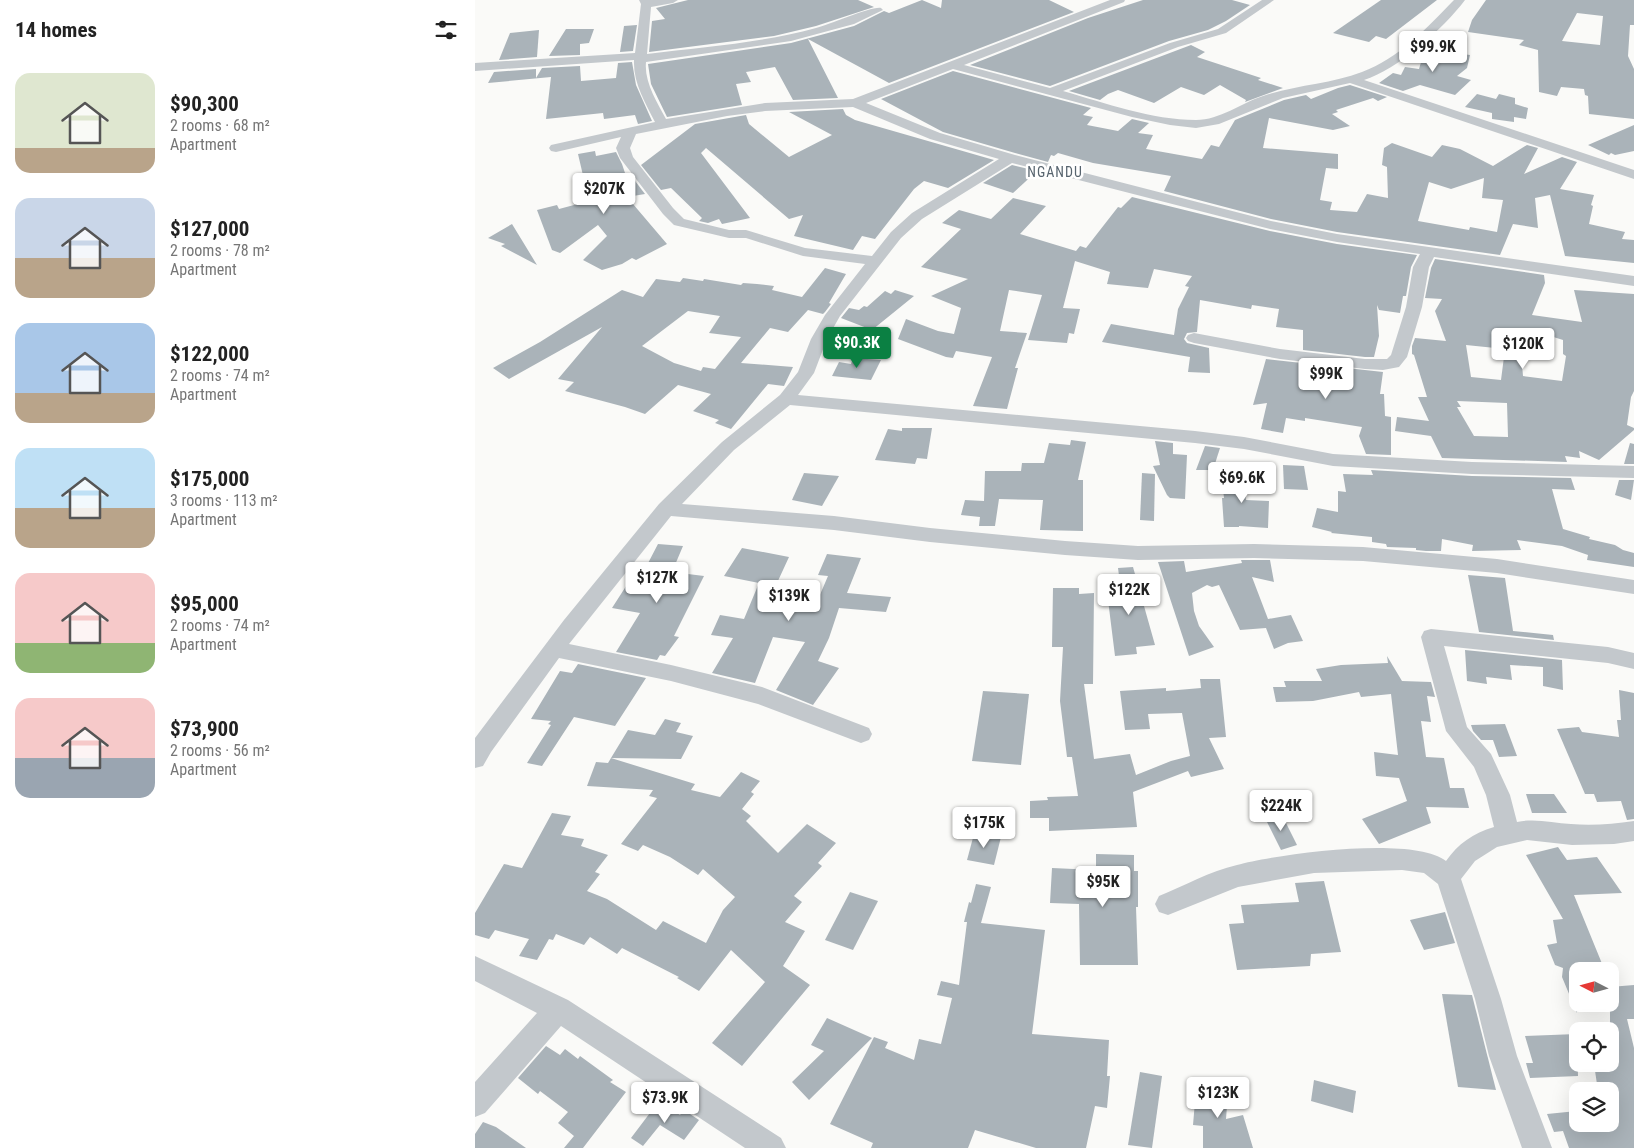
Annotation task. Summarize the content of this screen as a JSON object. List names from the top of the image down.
{
  "districts": ["NGANDU"],
  "north": "left",
  "page": {
    "heading": "14 homes",
    "price": [
      "$99.9K",
      "$207K",
      "$90.3K",
      "$120K",
      "$99K",
      "$69.6K",
      "$127K",
      "$122K",
      "$139K",
      "$224K",
      "$175K",
      "$95K",
      "$123K",
      "$73.9K"
    ],
    "list": [
      {
        "name": "$90,300",
        "note": "2 rooms · 68 m² · Apartment"
      },
      {
        "name": "$127,000",
        "note": "2 rooms · 78 m² · Apartment"
      },
      {
        "name": "$122,000",
        "note": "2 rooms · 74 m² · Apartment"
      },
      {
        "name": "$175,000",
        "note": "3 rooms · 113 m² · Apartment"
      },
      {
        "name": "$95,000",
        "note": "2 rooms · 74 m² · Apartment"
      },
      {
        "name": "$73,900",
        "note": "2 rooms · 56 m² · Apartment"
      }
    ]
  }
}
